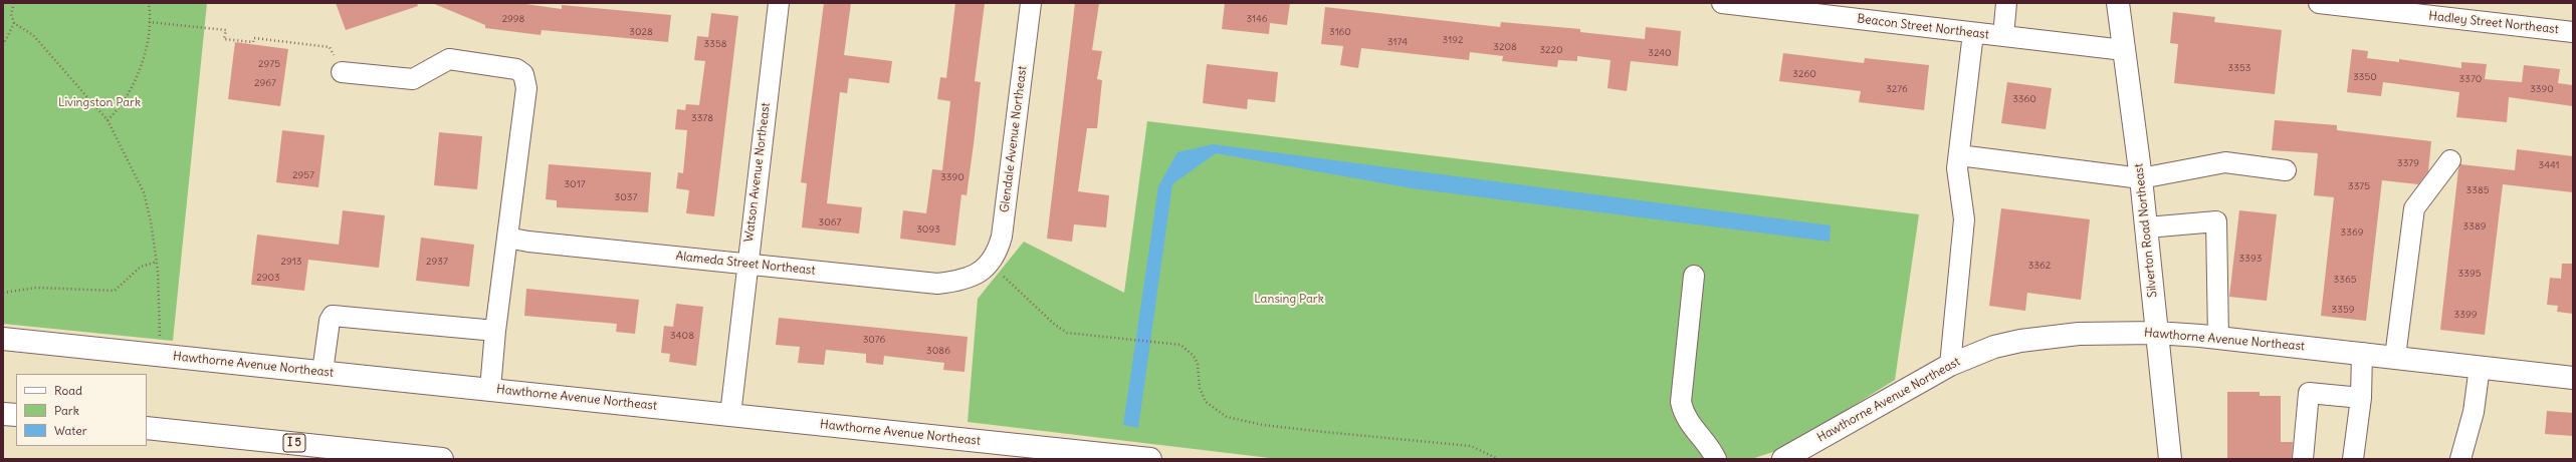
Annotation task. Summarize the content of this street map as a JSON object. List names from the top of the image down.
{
  "streets": {
    "main road": ["Silverton Road Northeast", "Hawthorne Avenue Northeast", "I 5"],
    "street": [
      "Hadley Street Northeast",
      "Beacon Street Northeast",
      "Glendale Avenue Northeast",
      "Watson Avenue Northeast",
      "Alameda Street Northeast"
    ]
  },
  "crossings": [
    ["Beacon Street Northeast", "Silverton Road Northeast"],
    ["Glendale Avenue Northeast", "Alameda Street Northeast"],
    ["Watson Avenue Northeast", "Alameda Street Northeast"],
    ["Watson Avenue Northeast", "Hawthorne Avenue Northeast"],
    ["Silverton Road Northeast", "Hawthorne Avenue Northeast"]
  ],
  "parks": ["Livingston Park", "Lansing Park"],
  "house_numbers": [
    "2998",
    "3146",
    "3028",
    "3160",
    "3192",
    "3174",
    "3358",
    "3208",
    "3220",
    "3240",
    "2975",
    "3353",
    "3260",
    "3350",
    "3370",
    "2967",
    "3276",
    "3390",
    "3360",
    "3378",
    "3379",
    "3441",
    "2957",
    "3390",
    "3017",
    "3375",
    "3385",
    "3037",
    "3067",
    "3389",
    "3093",
    "3369",
    "3393",
    "2913",
    "2937",
    "3362",
    "3395",
    "2903",
    "3365",
    "3359",
    "3399",
    "3408",
    "3076",
    "3086"
  ],
  "legend": ["Road", "Park", "Water"]
}
